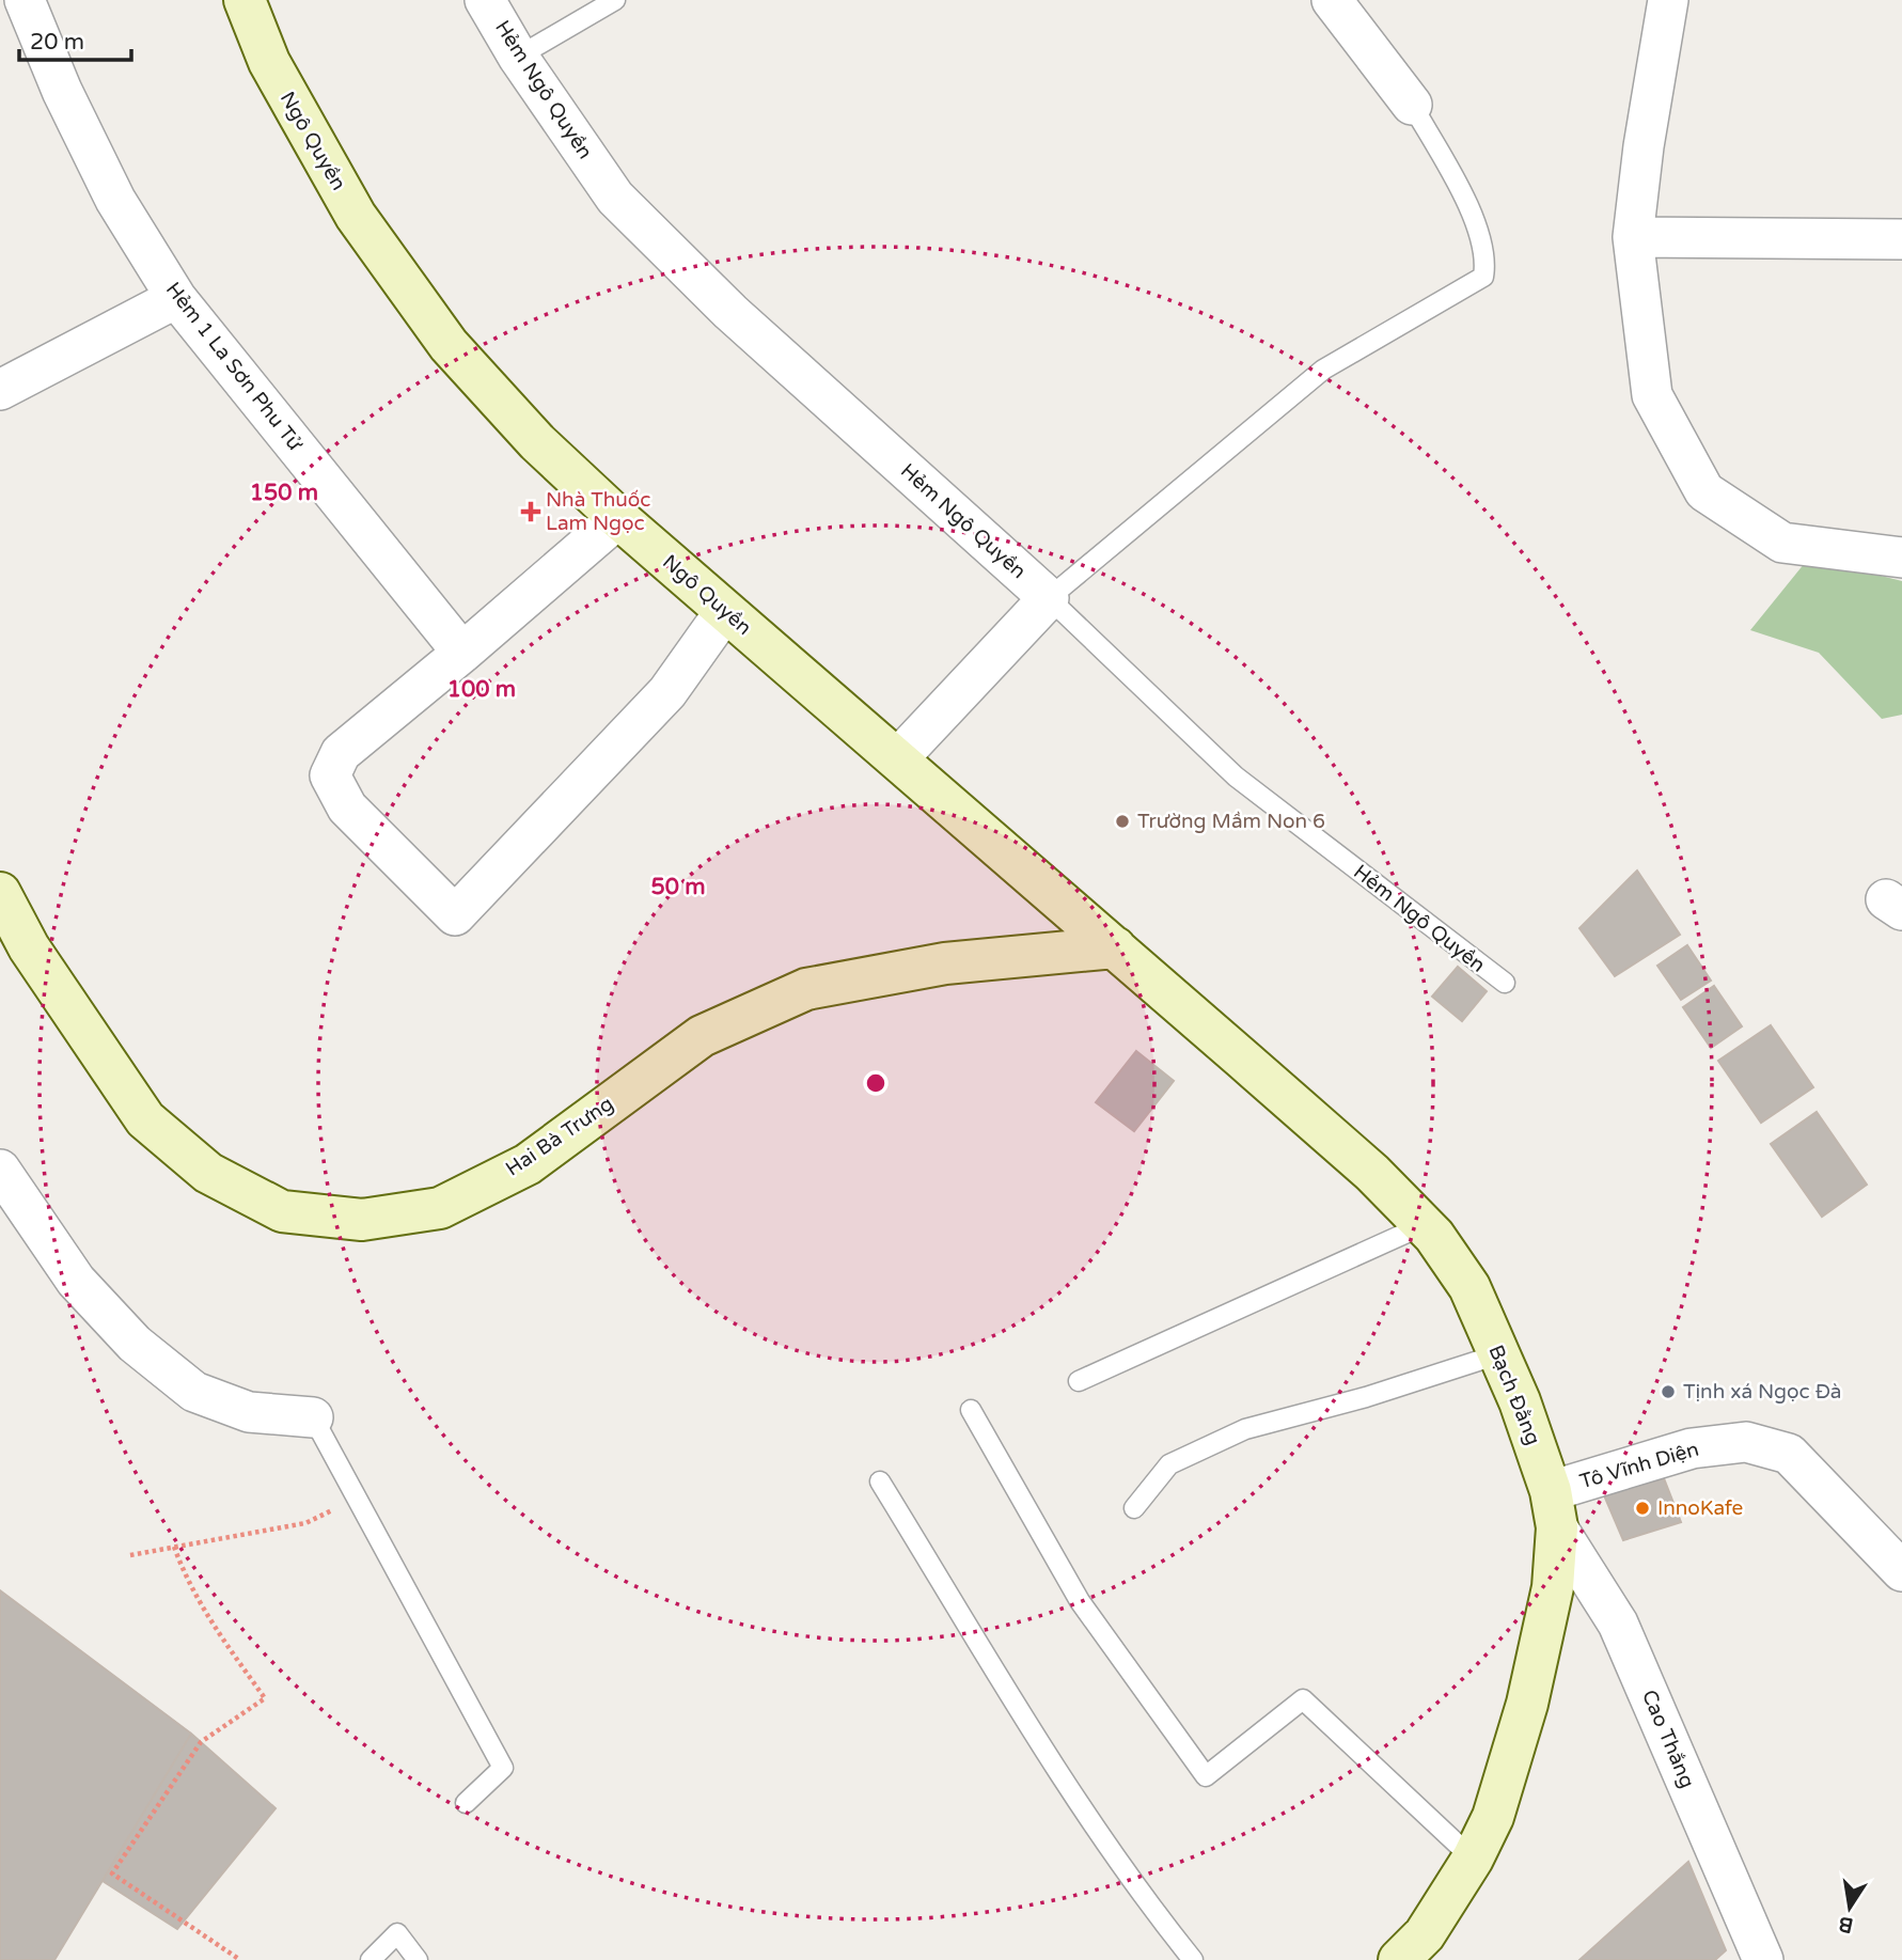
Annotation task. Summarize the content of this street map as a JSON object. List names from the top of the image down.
{
  "streets": {
    "street": [
      "Hẻm Ngô Quyền",
      "Ngô Quyền",
      "Hẻm 1 La Sơn Phu Tử",
      "Hai Bà Trưng",
      "Bạch Đằng",
      "Tô Vĩnh Diện",
      "Cao Thắng"
    ]
  },
  "crossings": [
    ["Ngô Quyền", "Hai Bà Trưng"],
    ["Ngô Quyền", "Bạch Đằng"],
    ["Hai Bà Trưng", "Bạch Đằng"],
    ["Bạch Đằng", "Tô Vĩnh Diện"],
    ["Bạch Đằng", "Cao Thắng"],
    ["Tô Vĩnh Diện", "Cao Thắng"]
  ],
  "places": {
    "health": ["Nhà Thuốc Lam Ngọc"],
    "other": ["Trường Mầm Non 6", "Tịnh xá Ngọc Đà", "InnoKafe"]
  },
  "scale_bar": "20 m",
  "north": "bottom",
  "rings": ["150 m", "100 m", "50 m"]
}
